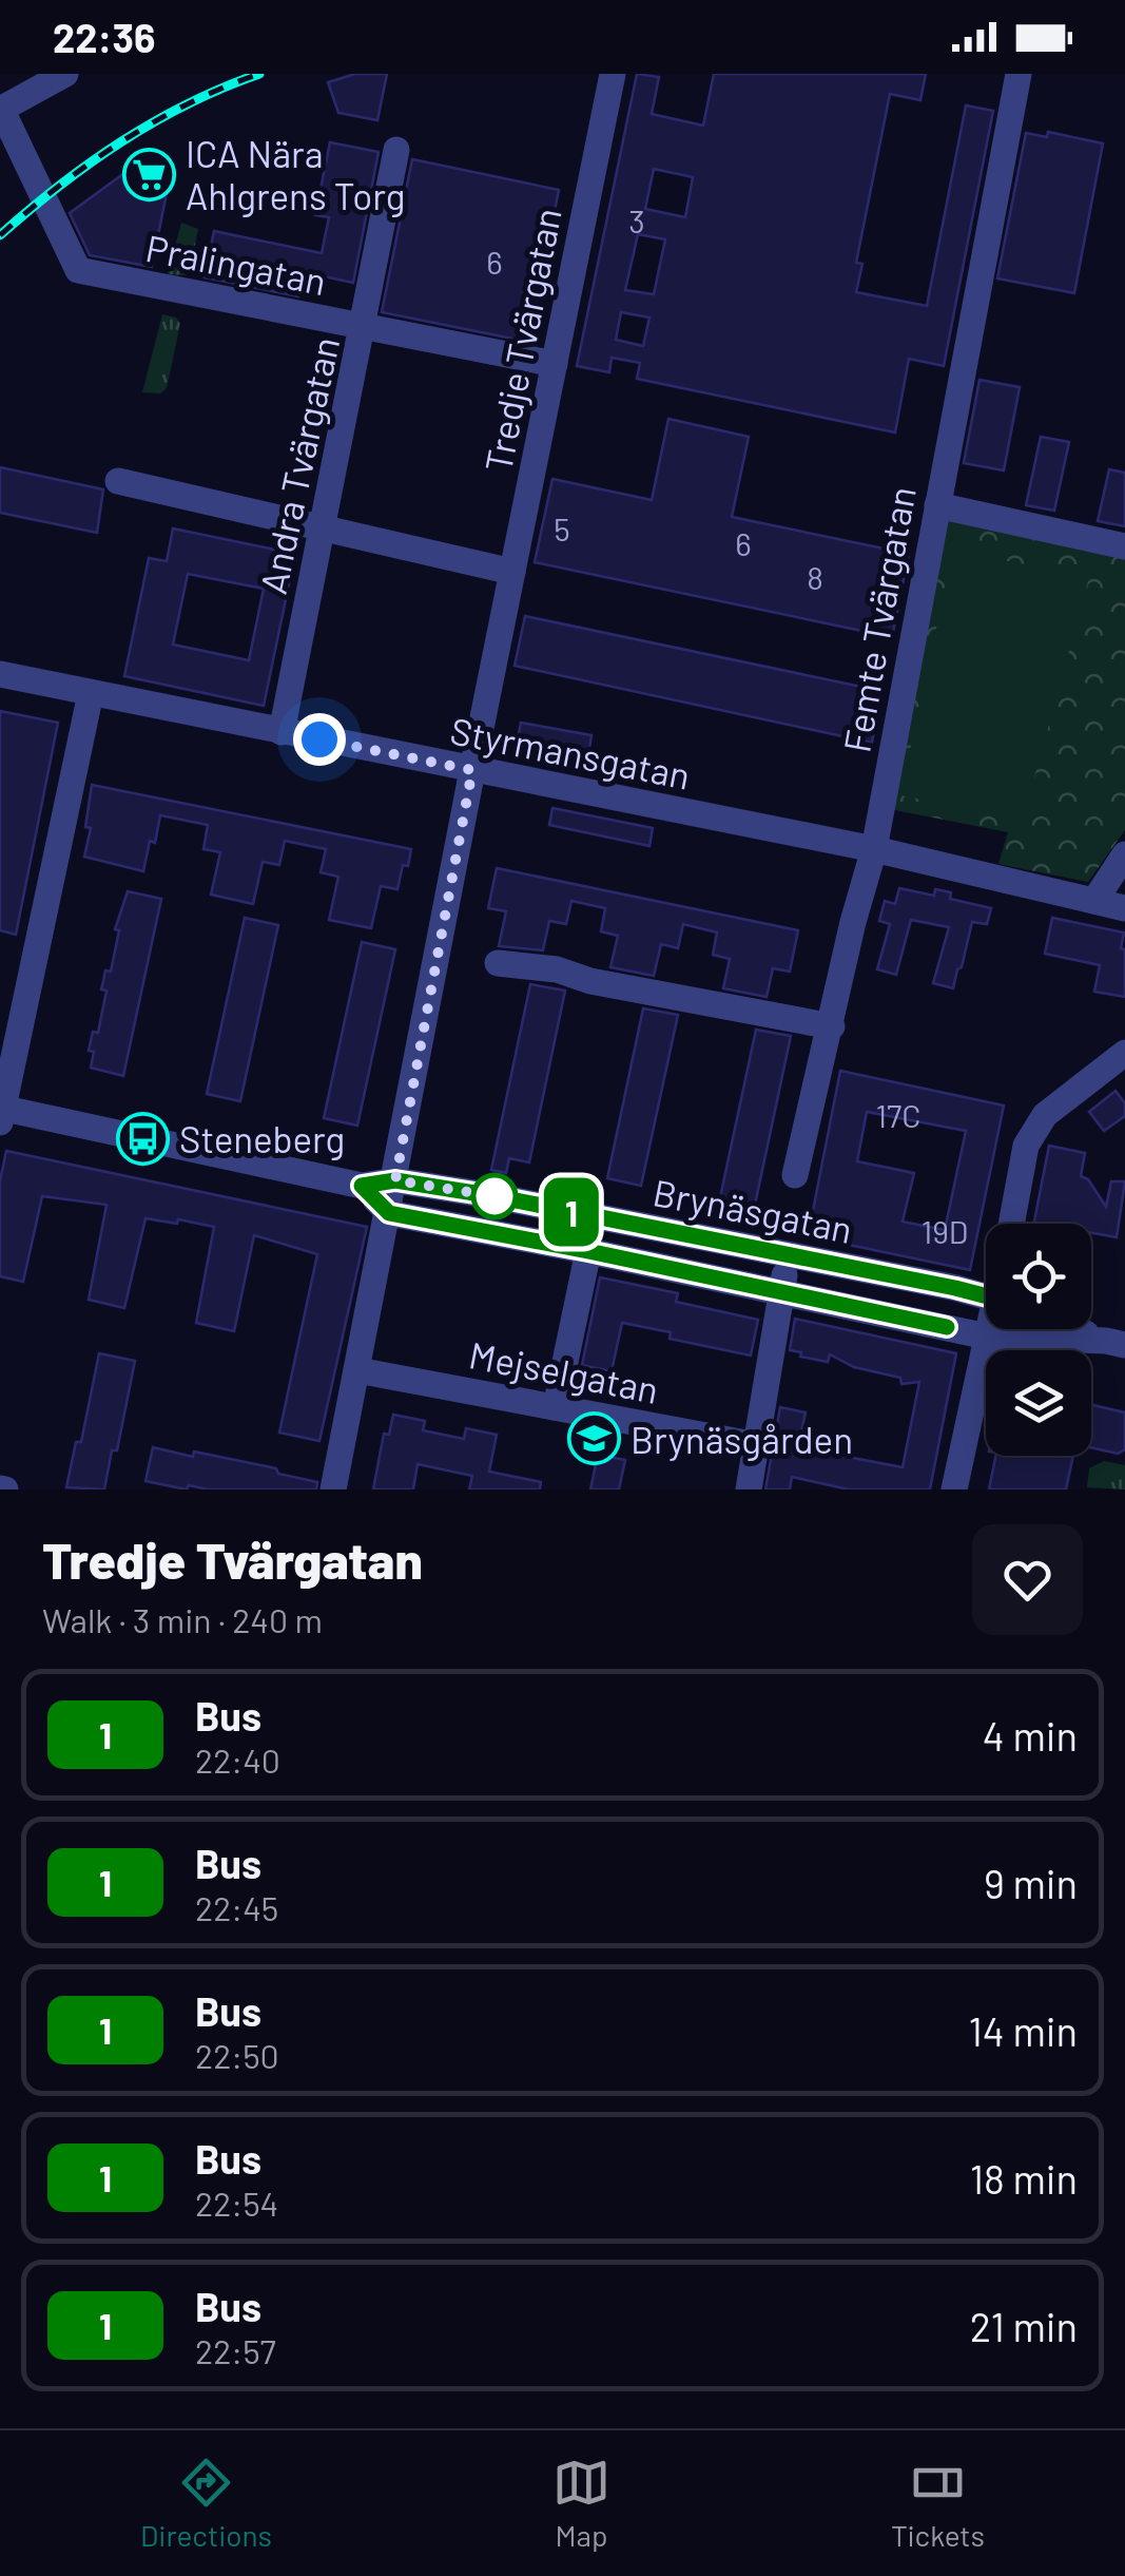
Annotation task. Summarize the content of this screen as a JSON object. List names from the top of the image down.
{
  "streets": {
    "street": [
      "Pralingatan",
      "Tredje Tvärgatan",
      "Andra Tvärgatan",
      "Femte Tvärgatan",
      "Styrmansgatan",
      "Brynäsgatan",
      "Mejselgatan"
    ]
  },
  "crossings": [
    ["Pralingatan", "Tredje Tvärgatan"],
    ["Pralingatan", "Andra Tvärgatan"],
    ["Tredje Tvärgatan", "Styrmansgatan"],
    ["Tredje Tvärgatan", "Brynäsgatan"],
    ["Tredje Tvärgatan", "Mejselgatan"],
    ["Andra Tvärgatan", "Styrmansgatan"],
    ["Femte Tvärgatan", "Styrmansgatan"]
  ],
  "places": {
    "supermarket": ["ICA Nära Ahlgrens Torg"],
    "bus stop": ["Steneberg"],
    "school or university": ["Brynäsgården"]
  },
  "lines": ["bus line 1"],
  "house_numbers": [
    "3",
    "6",
    "5",
    "6",
    "8",
    "17C",
    "19D"
  ],
  "page": {
    "status": "22:36",
    "on_map": "1",
    "heading": ["Tredje Tvärgatan", "Walk · 3 min · 240 m"],
    "list": [
      {
        "mark": "1",
        "name": "Bus",
        "note": "22:40",
        "value": "4 min"
      },
      {
        "mark": "1",
        "name": "Bus",
        "note": "22:45",
        "value": "9 min"
      },
      {
        "mark": "1",
        "name": "Bus",
        "note": "22:50",
        "value": "14 min"
      },
      {
        "mark": "1",
        "name": "Bus",
        "note": "22:54",
        "value": "18 min"
      },
      {
        "mark": "1",
        "name": "Bus",
        "note": "22:57",
        "value": "21 min"
      }
    ],
    "tabs": ["Directions", "Map", "Tickets"]
  }
}
